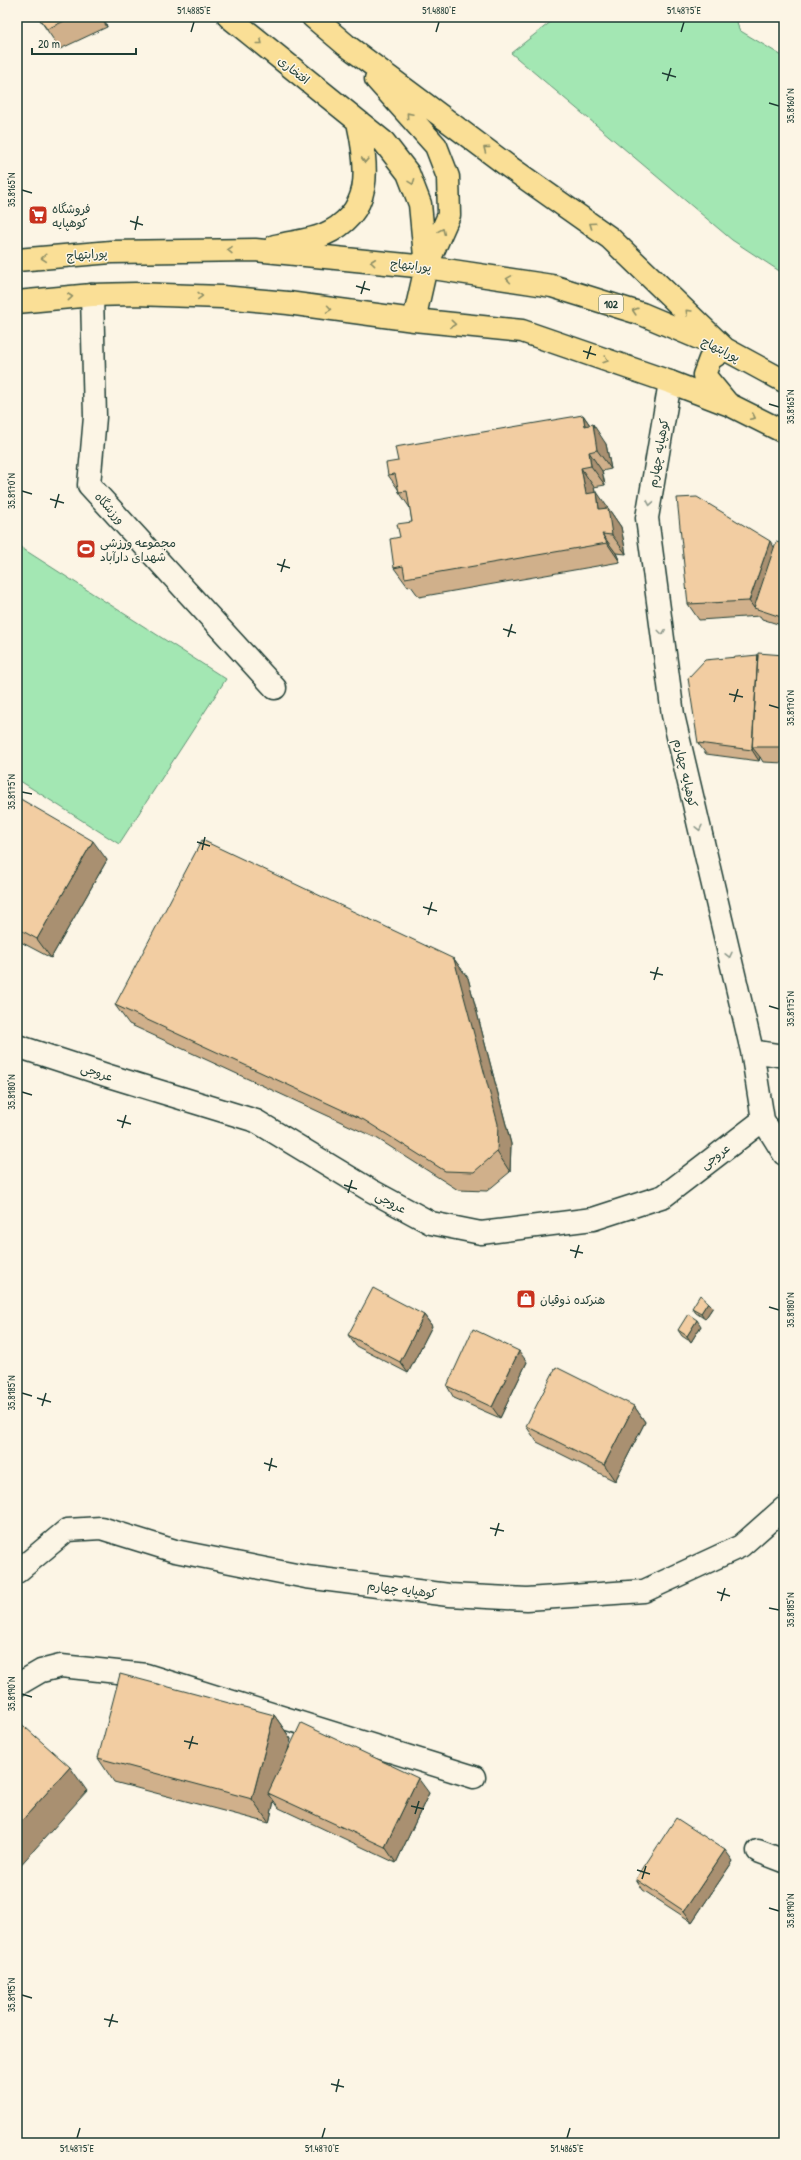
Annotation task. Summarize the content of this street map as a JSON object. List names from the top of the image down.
{
  "streets": {
    "main road": ["افتخاری", "پورابتهاج", "102"],
    "street": ["کوهپایه چهارم", "ورزشگاه", "عروجی"]
  },
  "crossings": [
    ["افتخاری", "پورابتهاج"],
    ["کوهپایه چهارم", "عروجی"]
  ],
  "one_way": ["کوهپایه چهارم"],
  "places": {
    "supermarket": ["فروشگاه کوهپایه"],
    "sports": ["مجموعه ورزشی شهدای دارآباد"],
    "shop": ["هنرکده ذوقیان"]
  },
  "scale_bar": "20 m",
  "coordinates": [
    "51.4885°E",
    "51.4880°E",
    "51.4875°E",
    "35.8160°N",
    "35.8165°N",
    "35.8170°N",
    "35.8175°N",
    "35.8180°N",
    "35.8185°N",
    "35.8190°N",
    "35.8195°N",
    "51.4870°E",
    "51.4865°E"
  ]
}
